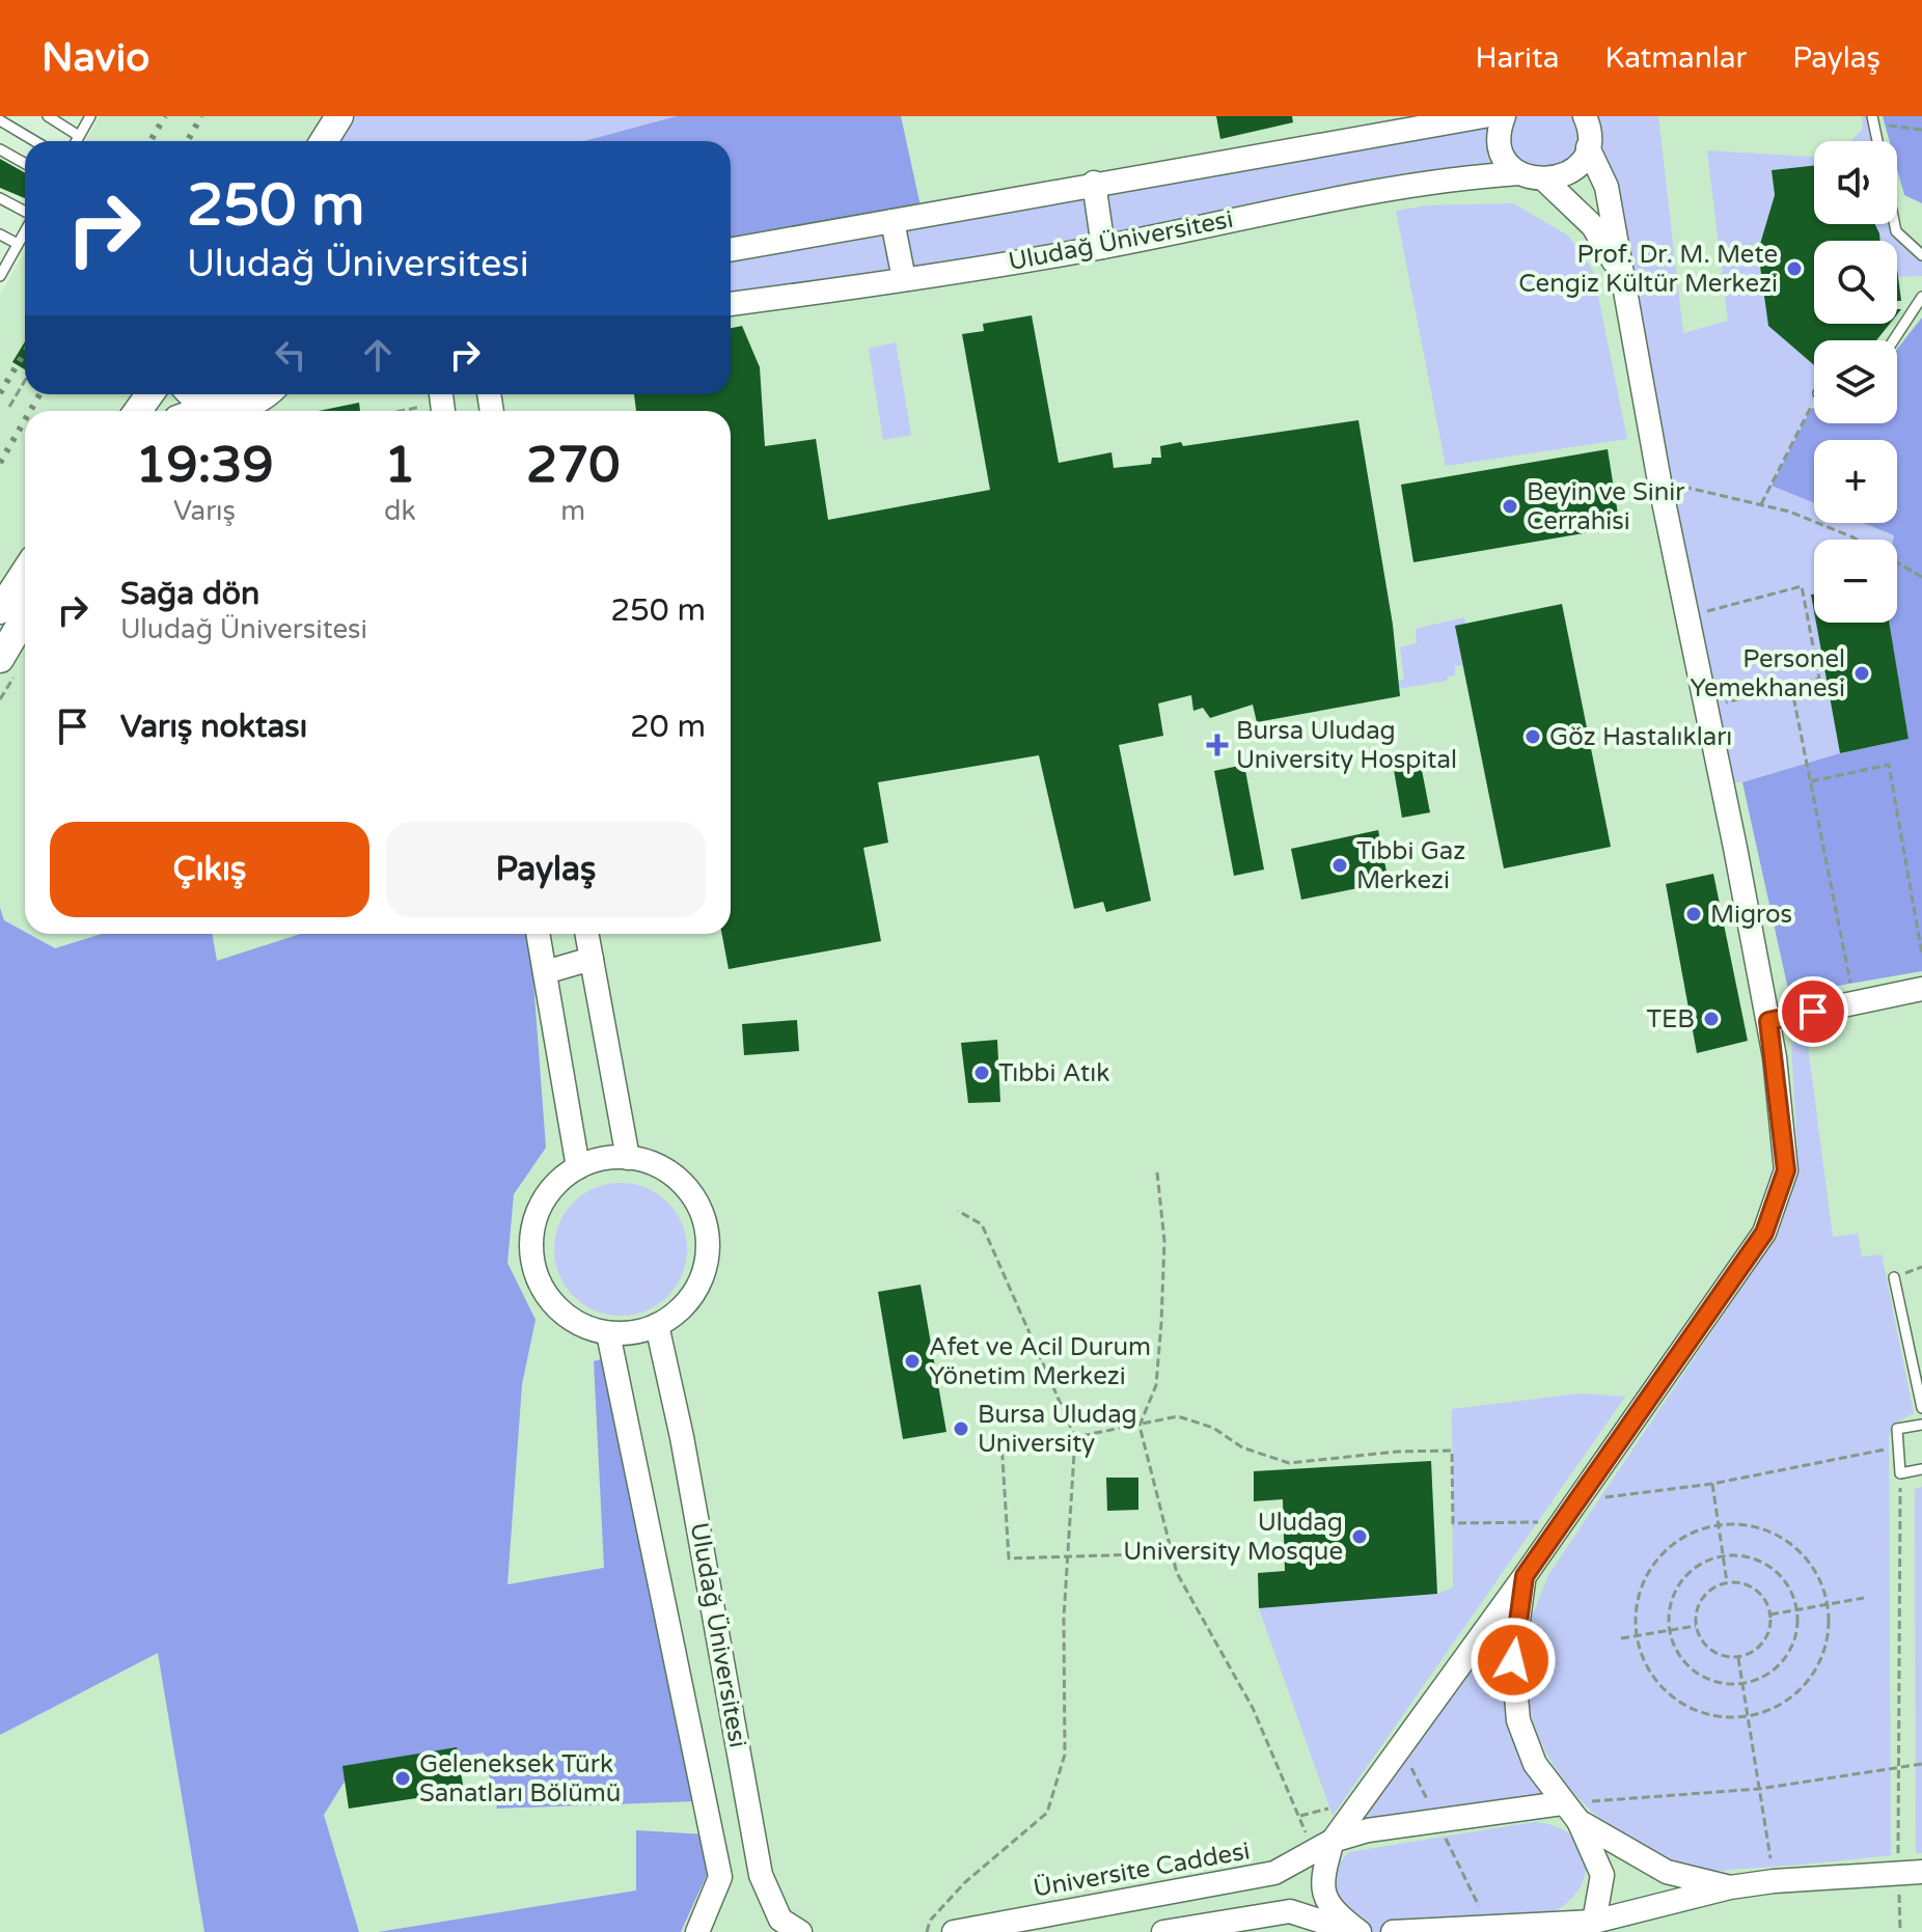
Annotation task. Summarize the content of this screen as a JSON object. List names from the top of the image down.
{
  "streets": {
    "street": ["Uludağ Üniversitesi", "Üniversite Caddesi"]
  },
  "places": {
    "other": [
      "Prof. Dr. M. Mete Cengiz Kültür Merkezi",
      "Beyin ve Sinir Cerrahisi",
      "Personel Yemekhanesi",
      "Göz Hastalıkları",
      "Tıbbi Gaz Merkezi",
      "Migros",
      "TEB",
      "Tıbbi Atık",
      "Afet ve Acil Durum Yönetim Merkezi",
      "Bursa Uludag University",
      "Uludag University Mosque",
      "Geleneksek Türk Sanatları Bölümü"
    ],
    "health": ["Bursa Uludag University Hospital"]
  },
  "page": {
    "header": "Navio",
    "nav": ["Harita", "Katmanlar", "Paylaş"],
    "map_buttons": ["+", "−"],
    "turn": ["250 m", "Uludağ Üniversitesi"],
    "eta": [
      "19:39",
      "Varış",
      "1",
      "dk",
      "270",
      "m"
    ],
    "list": [
      {
        "name": "Sağa dön",
        "note": "Uludağ Üniversitesi",
        "value": "250 m"
      },
      {
        "name": "Varış noktası",
        "value": "20 m"
      }
    ],
    "buttons": ["Çıkış", "Paylaş"]
  }
}
